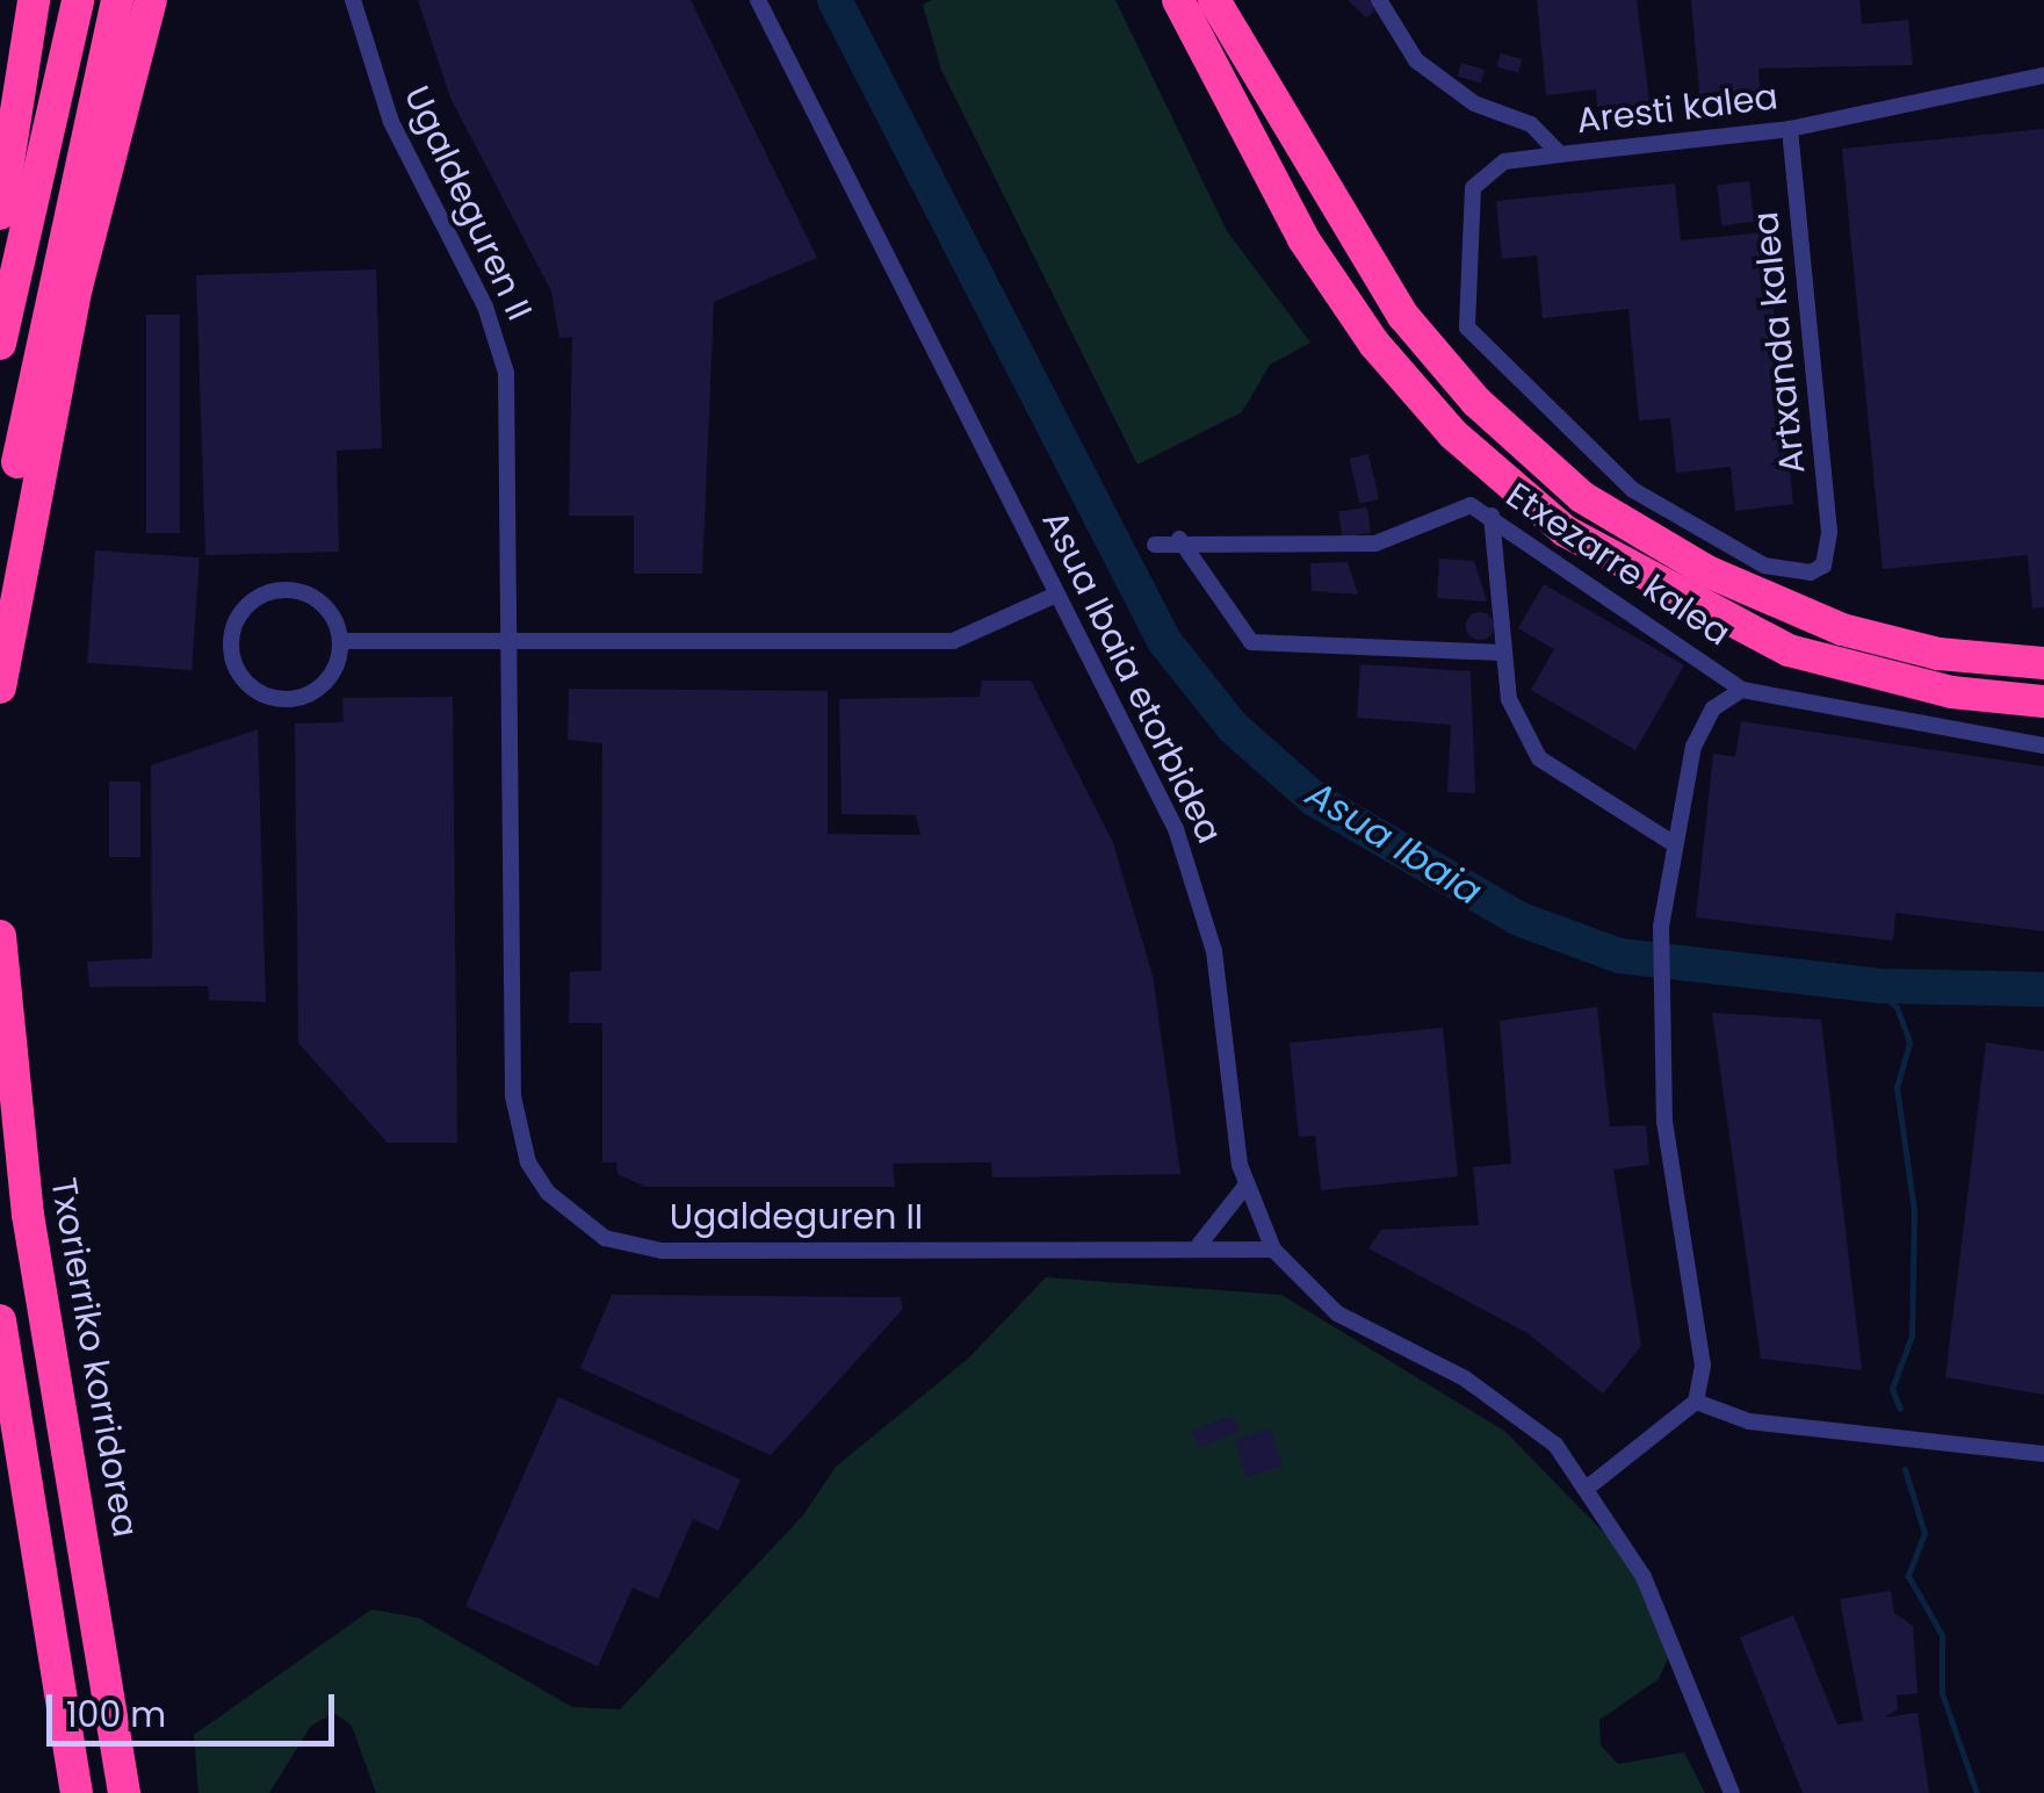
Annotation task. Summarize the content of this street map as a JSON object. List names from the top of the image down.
{
  "streets": {
    "highway": ["Txorierriko korridorea"],
    "street": [
      "Aresti kalea",
      "Ugaldeguren II",
      "Artxanda kalea",
      "Etxezarre kalea",
      "Asua Ibaia etorbidea"
    ]
  },
  "crossings": [
    ["Aresti kalea", "Artxanda kalea"],
    ["Ugaldeguren II", "Asua Ibaia etorbidea"]
  ],
  "water": ["Asua Ibaia"],
  "scale_bar": "100 m"
}
